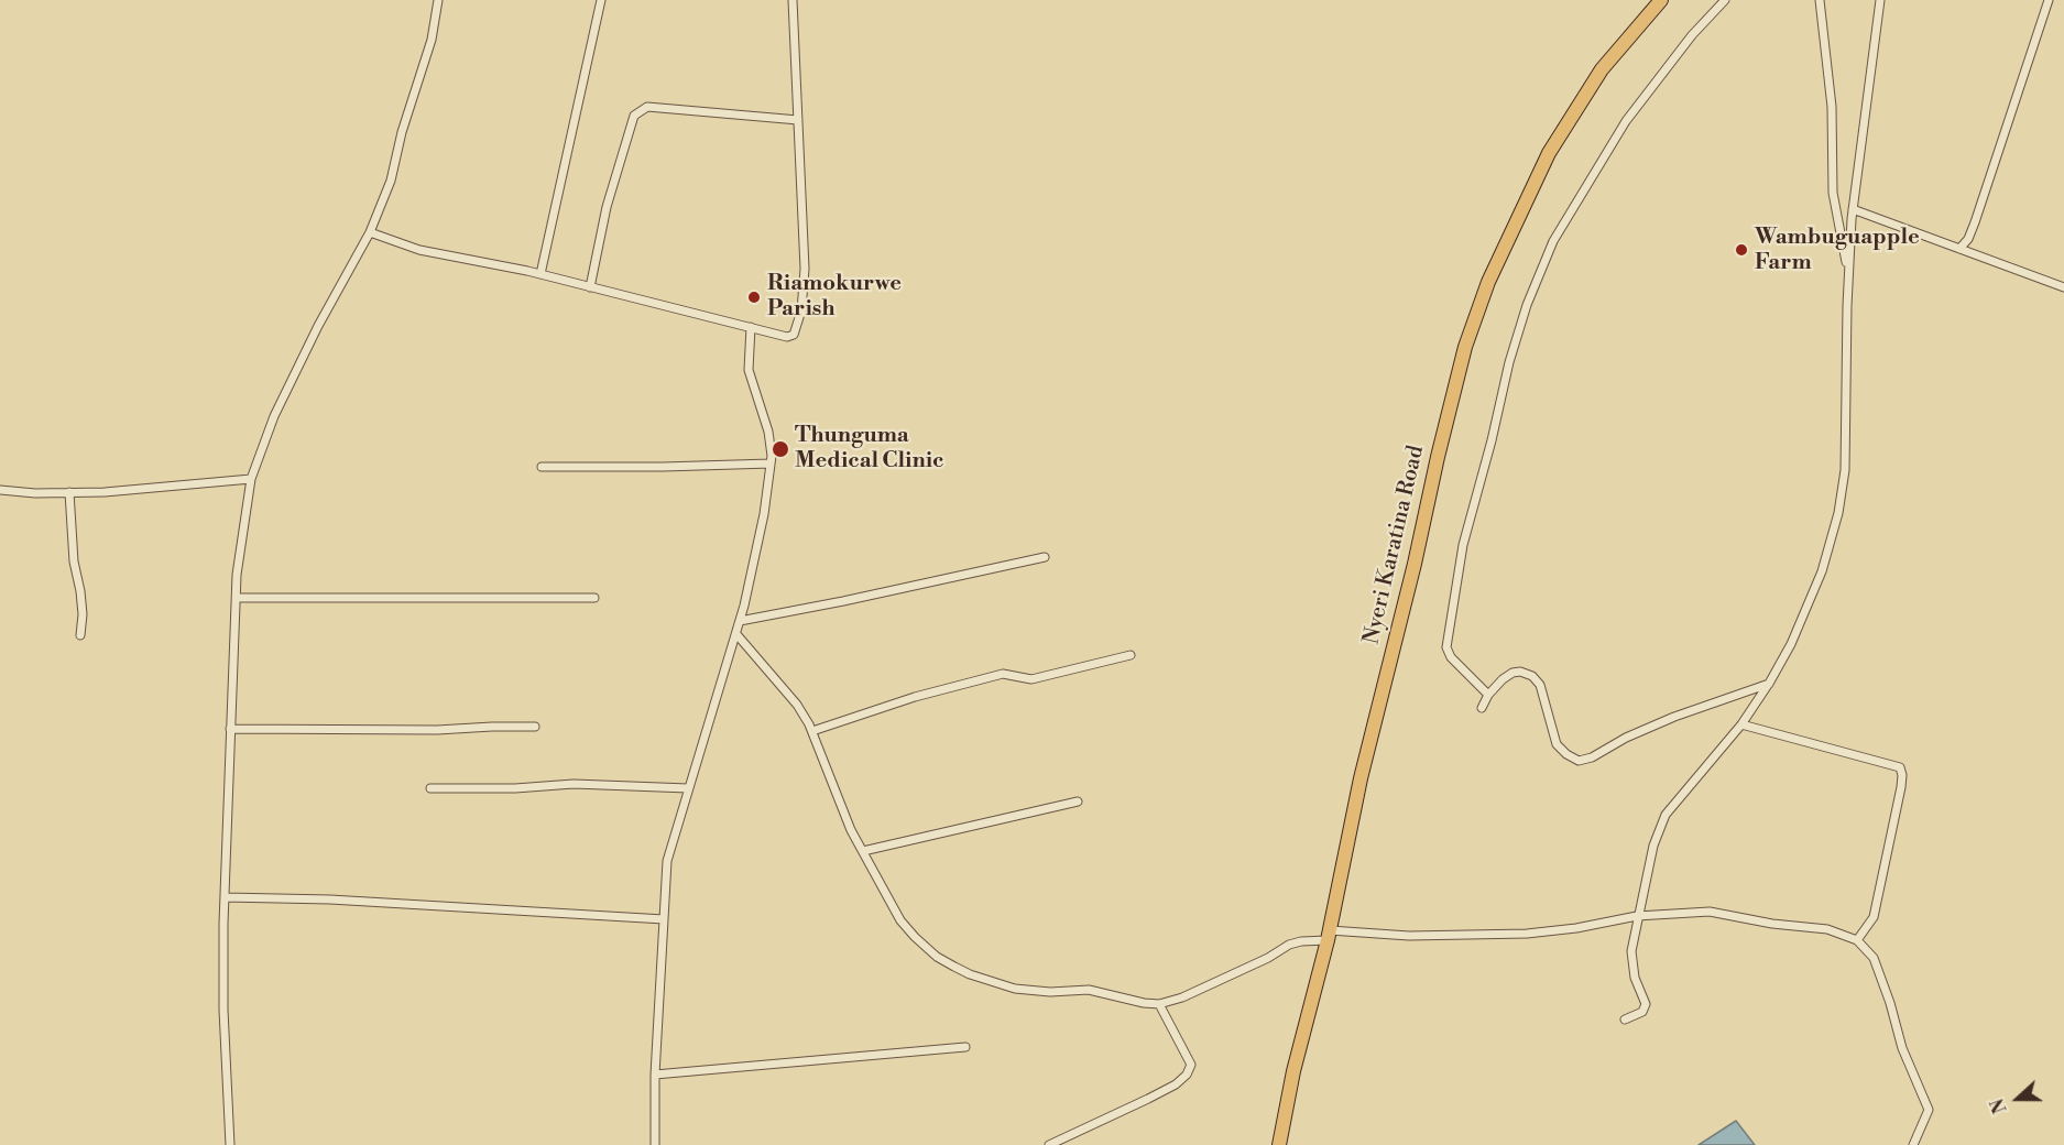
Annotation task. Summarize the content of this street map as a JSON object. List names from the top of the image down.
{
  "streets": {
    "highway": ["Nyeri Karatina Road"]
  },
  "places": ["Wambuguapple Farm", "Riamokurwe Parish", "Thunguma Medical Clinic"],
  "north": "left"
}
